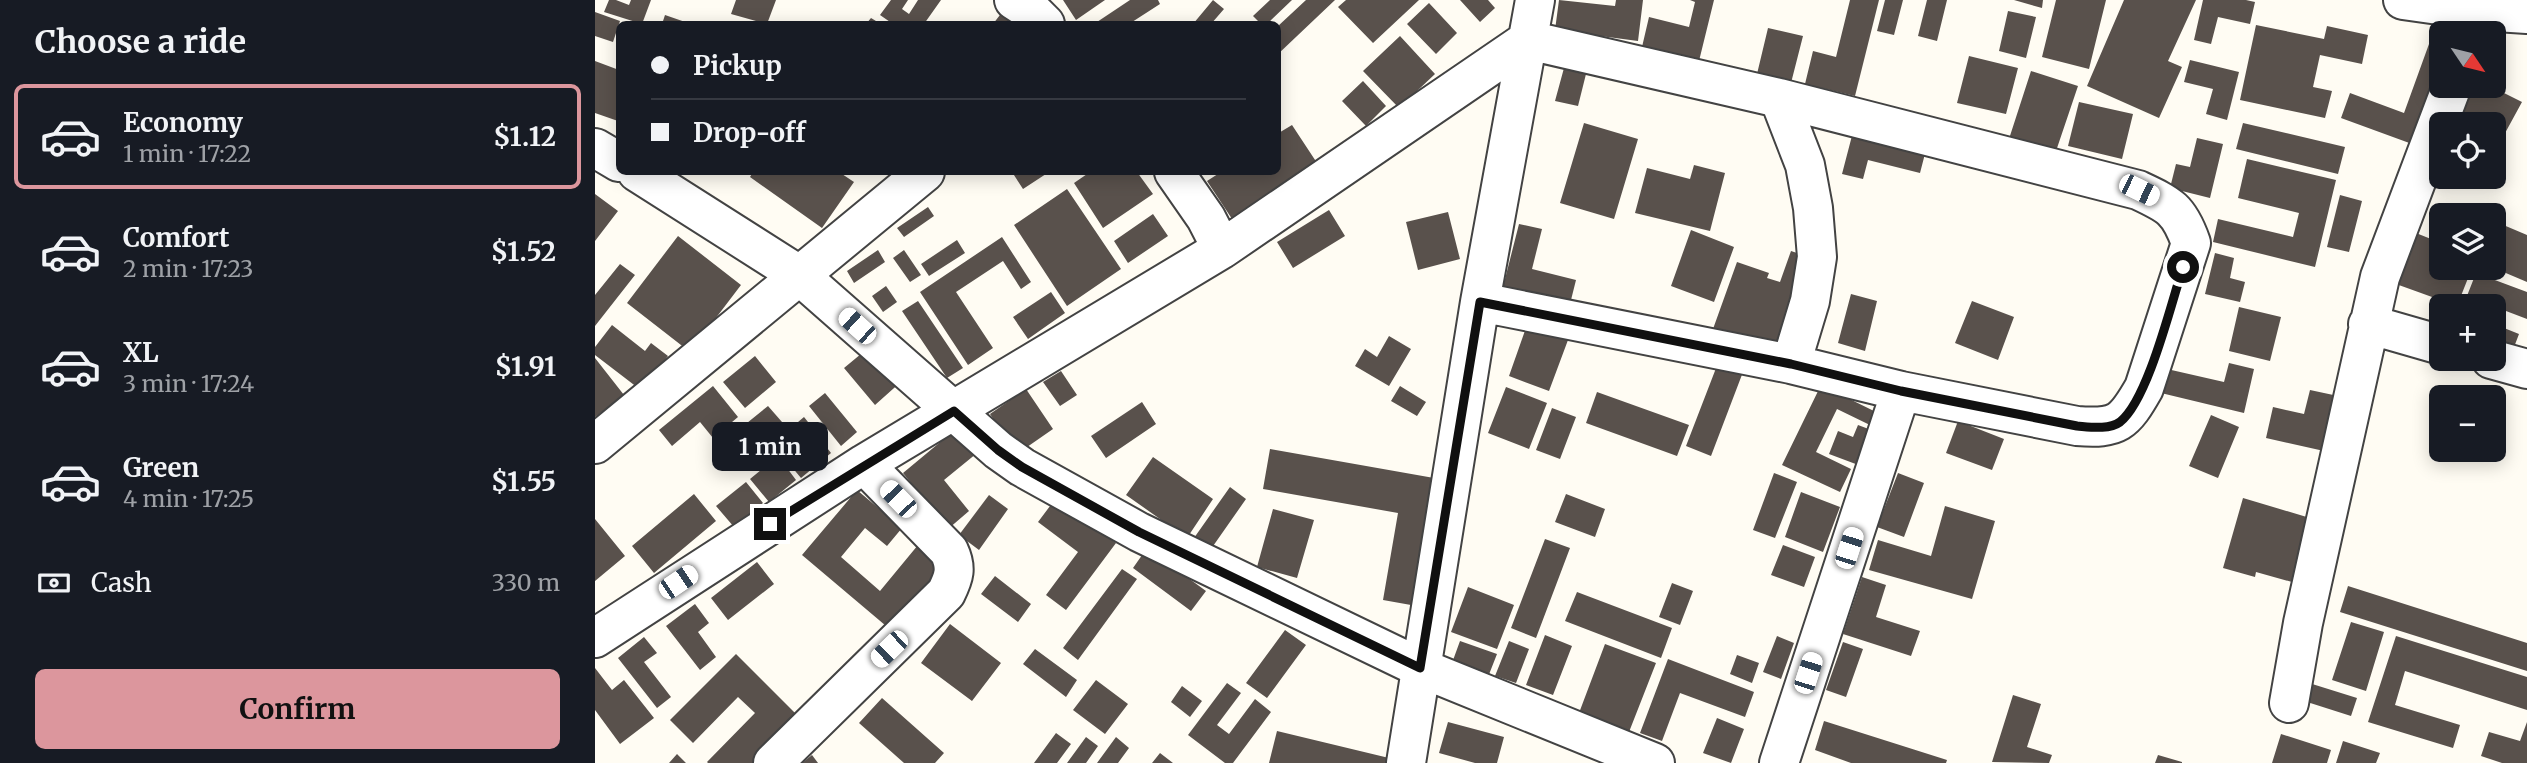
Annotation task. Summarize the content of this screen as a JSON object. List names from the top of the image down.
{
  "north": "bottom right",
  "page": {
    "heading": "Choose a ride",
    "map_buttons": ["+", "−"],
    "banner": ["Pickup", "Drop-off"],
    "list": [
      {
        "name": "Economy",
        "note": "1 min · 17:22",
        "value": "$1.12"
      },
      {
        "name": "Comfort",
        "note": "2 min · 17:23",
        "value": "$1.52"
      },
      {
        "name": "XL",
        "note": "3 min · 17:24",
        "value": "$1.91"
      },
      {
        "name": "Green",
        "note": "4 min · 17:25",
        "value": "$1.55"
      }
    ],
    "bubble": "1 min",
    "pay": ["Cash", "330 m"],
    "buttons": "Confirm"
  }
}
